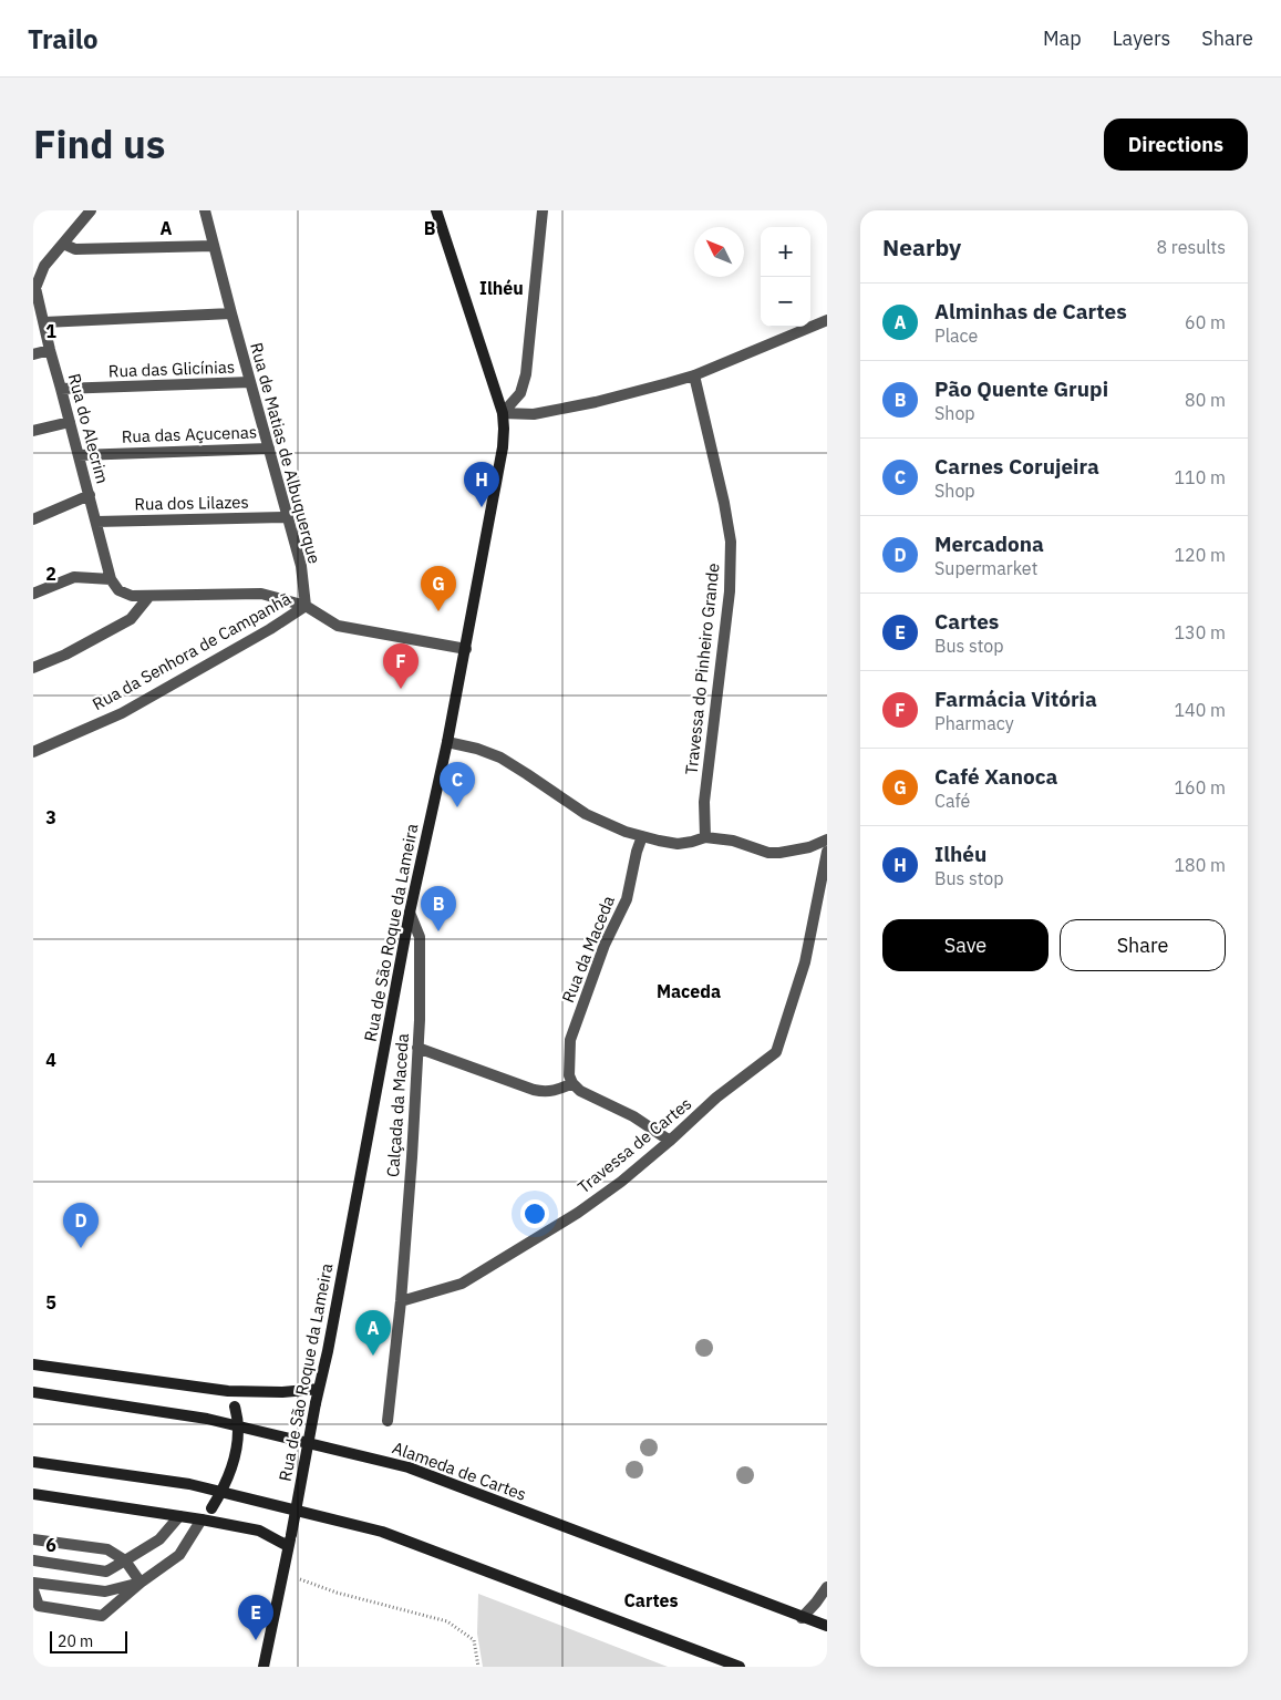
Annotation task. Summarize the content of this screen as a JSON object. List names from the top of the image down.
{
  "streets": {
    "main road": ["Rua de São Roque da Lameira", "Alameda de Cartes"],
    "street": [
      "Rua das Glicínias",
      "Rua do Alecrim",
      "Rua das Açucenas",
      "Rua de Matias de Albuquerque",
      "Rua dos Lilazes",
      "Rua da Senhora de Campanhã",
      "Travessa do Pinheiro Grande",
      "Rua da Maceda",
      "Calçada da Maceda",
      "Travessa de Cartes"
    ]
  },
  "crossings": [
    ["Rua das Glicínias", "Rua do Alecrim"],
    ["Rua das Glicínias", "Rua de Matias de Albuquerque"],
    ["Rua do Alecrim", "Rua das Açucenas"],
    ["Rua do Alecrim", "Rua dos Lilazes"],
    ["Rua das Açucenas", "Rua de Matias de Albuquerque"],
    ["Rua de Matias de Albuquerque", "Rua dos Lilazes"],
    ["Rua de Matias de Albuquerque", "Rua da Senhora de Campanhã"],
    ["Rua de São Roque da Lameira", "Calçada da Maceda"],
    ["Calçada da Maceda", "Travessa de Cartes"]
  ],
  "districts": ["Ilhéu", "Maceda", "Cartes"],
  "scale_bar": "20 m",
  "north": "top left",
  "page": {
    "header": "Trailo",
    "nav": ["Map", "Layers", "Share"],
    "title": "Find us",
    "buttons": [
      "Directions",
      ["Save", "Share"]
    ],
    "heading": ["Nearby", "8 results"],
    "map_buttons": ["+", "−"],
    "list": [
      {
        "mark": "A",
        "name": "Alminhas de Cartes",
        "note": "Place",
        "value": "60 m"
      },
      {
        "mark": "B",
        "name": "Pão Quente Grupi",
        "note": "Shop",
        "value": "80 m"
      },
      {
        "mark": "C",
        "name": "Carnes Corujeira",
        "note": "Shop",
        "value": "110 m"
      },
      {
        "mark": "D",
        "name": "Mercadona",
        "note": "Supermarket",
        "value": "120 m"
      },
      {
        "mark": "E",
        "name": "Cartes",
        "note": "Bus stop",
        "value": "130 m"
      },
      {
        "mark": "F",
        "name": "Farmácia Vitória",
        "note": "Pharmacy",
        "value": "140 m"
      },
      {
        "mark": "G",
        "name": "Café Xanoca",
        "note": "Café",
        "value": "160 m"
      },
      {
        "mark": "H",
        "name": "Ilhéu",
        "note": "Bus stop",
        "value": "180 m"
      }
    ],
    "pins": [
      "H",
      "G",
      "F",
      "C",
      "B",
      "D",
      "A",
      "E"
    ],
    "scale": "20 m"
  },
  "grid": {
    "columns": ["A", "B"],
    "rows": [
      "1",
      "2",
      "3",
      "4",
      "5",
      "6"
    ]
  }
}
